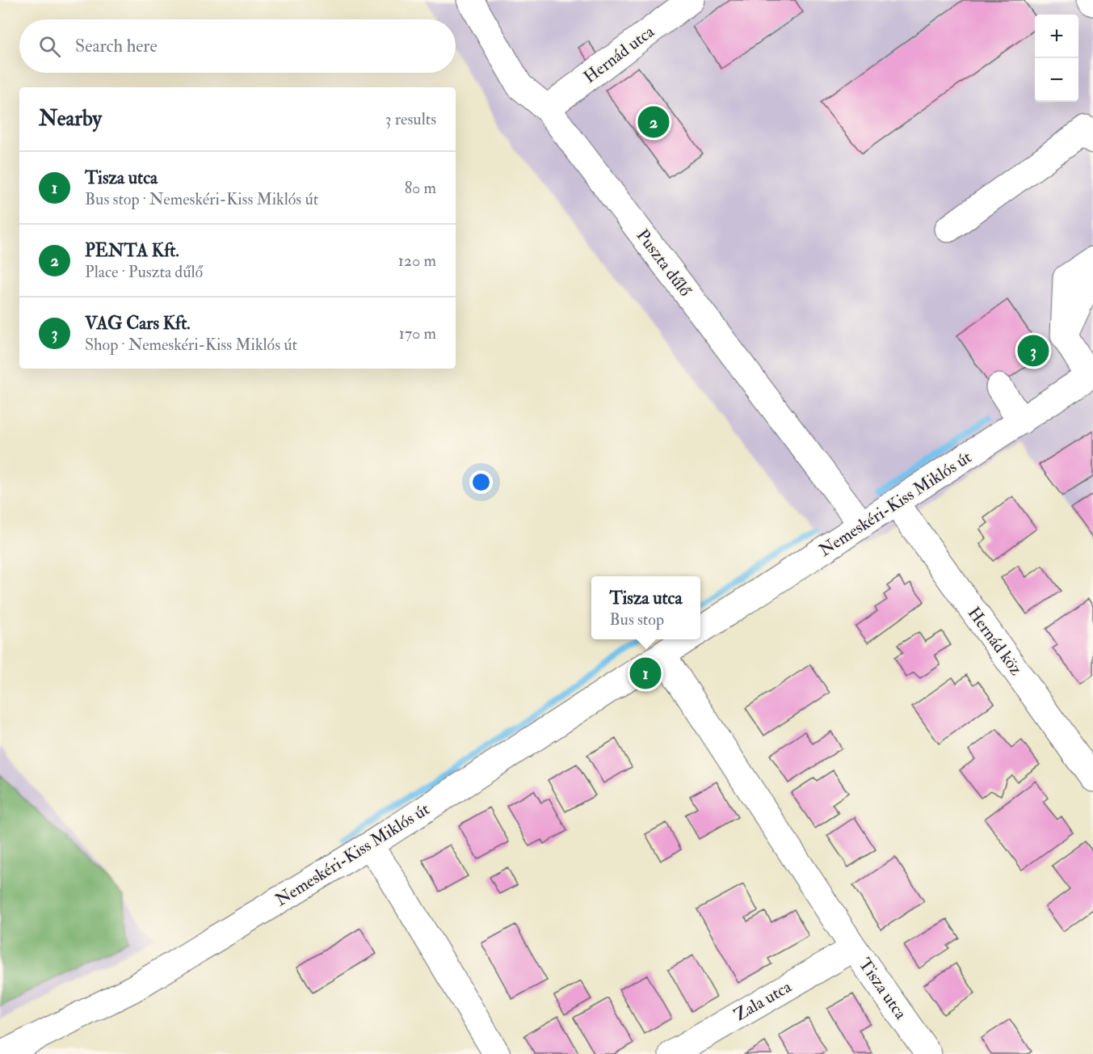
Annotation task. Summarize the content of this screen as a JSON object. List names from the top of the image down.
{
  "streets": {
    "street": [
      "Hernád utca",
      "Puszta dűlő",
      "Nemeskéri-Kiss Miklós út",
      "Hernád köz",
      "Tisza utca",
      "Zala utca"
    ]
  },
  "crossings": [
    ["Hernád utca", "Puszta dűlő"],
    ["Puszta dűlő", "Nemeskéri-Kiss Miklós út"],
    ["Nemeskéri-Kiss Miklós út", "Hernád köz"],
    ["Nemeskéri-Kiss Miklós út", "Tisza utca"],
    ["Tisza utca", "Zala utca"]
  ],
  "page": {
    "map_buttons": ["+", "−"],
    "search": "Search here",
    "heading": ["Nearby", "3 results"],
    "pins": ["2", "3", "1"],
    "list": [
      {
        "mark": "1",
        "name": "Tisza utca",
        "note": "Bus stop · Nemeskéri-Kiss Miklós út",
        "value": "80 m"
      },
      {
        "mark": "2",
        "name": "PENTA Kft.",
        "note": "Place · Puszta dűlő",
        "value": "120 m"
      },
      {
        "mark": "3",
        "name": "VAG Cars Kft.",
        "note": "Shop · Nemeskéri-Kiss Miklós út",
        "value": "170 m"
      }
    ],
    "popup": ["Tisza utca", "Bus stop"]
  }
}
